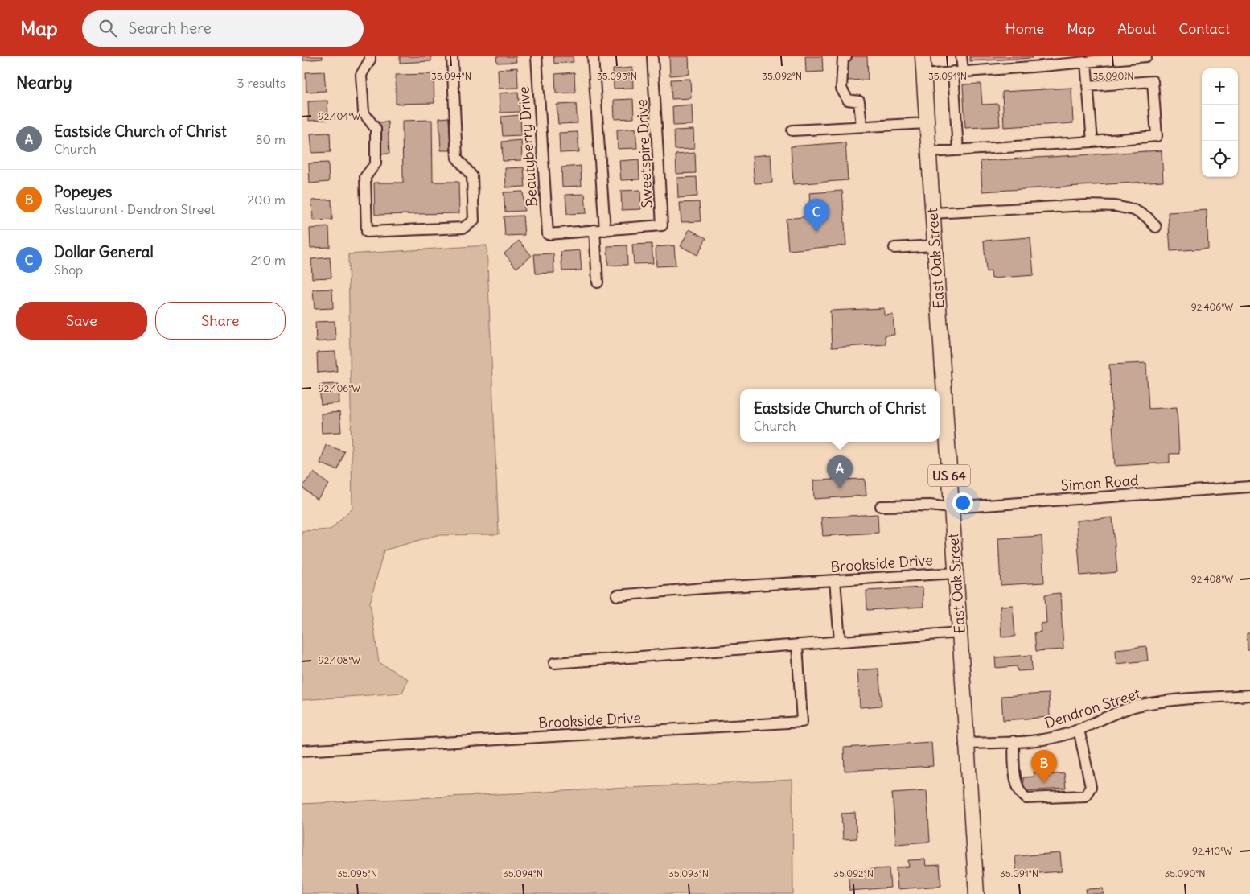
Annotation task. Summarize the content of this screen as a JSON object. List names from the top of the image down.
{
  "streets": {
    "highway": ["East Oak Street", "US 64"],
    "street": [
      "Beautyberry Drive",
      "Sweetspire Drive",
      "Simon Road",
      "Brookside Drive",
      "Dendron Street"
    ]
  },
  "crossings": [
    ["Beautyberry Drive", "Sweetspire Drive"],
    ["East Oak Street", "Simon Road"],
    ["East Oak Street", "Brookside Drive"],
    ["East Oak Street", "Dendron Street"]
  ],
  "page": {
    "header": "Map",
    "search": "Search here",
    "nav": [
      "Home",
      "Map",
      "About",
      "Contact"
    ],
    "heading": ["Nearby", "3 results"],
    "map_buttons": ["+", "−"],
    "list": [
      {
        "mark": "A",
        "name": "Eastside Church of Christ",
        "note": "Church",
        "value": "80 m"
      },
      {
        "mark": "B",
        "name": "Popeyes",
        "note": "Restaurant · Dendron Street",
        "value": "200 m"
      },
      {
        "mark": "C",
        "name": "Dollar General",
        "note": "Shop",
        "value": "210 m"
      }
    ],
    "pins": ["C", "A", "B"],
    "buttons": ["Save", "Share"],
    "popup": ["Eastside Church of Christ", "Church"]
  },
  "coordinates": [
    "35.094°N",
    "35.093°N",
    "35.092°N",
    "35.091°N",
    "35.090°N",
    "92.404°W",
    "92.406°W",
    "92.408°W",
    "92.410°W",
    "35.095°N"
  ]
}
